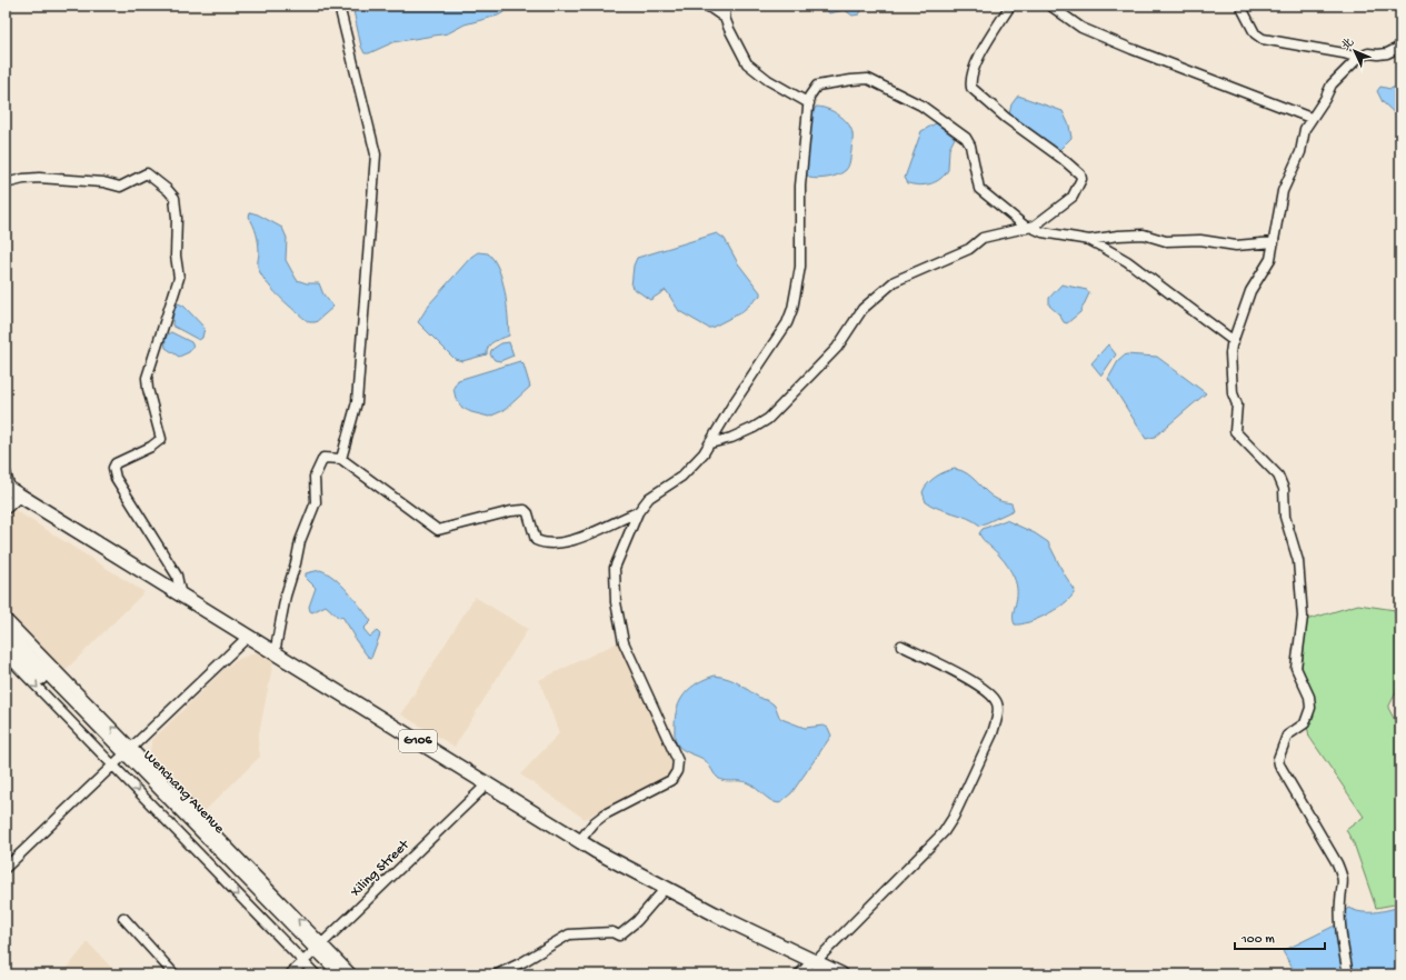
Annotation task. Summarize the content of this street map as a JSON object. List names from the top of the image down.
{
  "streets": {
    "highway": ["G106"],
    "main road": ["Wenchang Avenue"],
    "street": ["Xiling Street"]
  },
  "crossings": [
    ["G106", "Xiling Street"],
    ["Wenchang Avenue", "Xiling Street"]
  ],
  "scale_bar": "100 m",
  "north": "top left"
}
